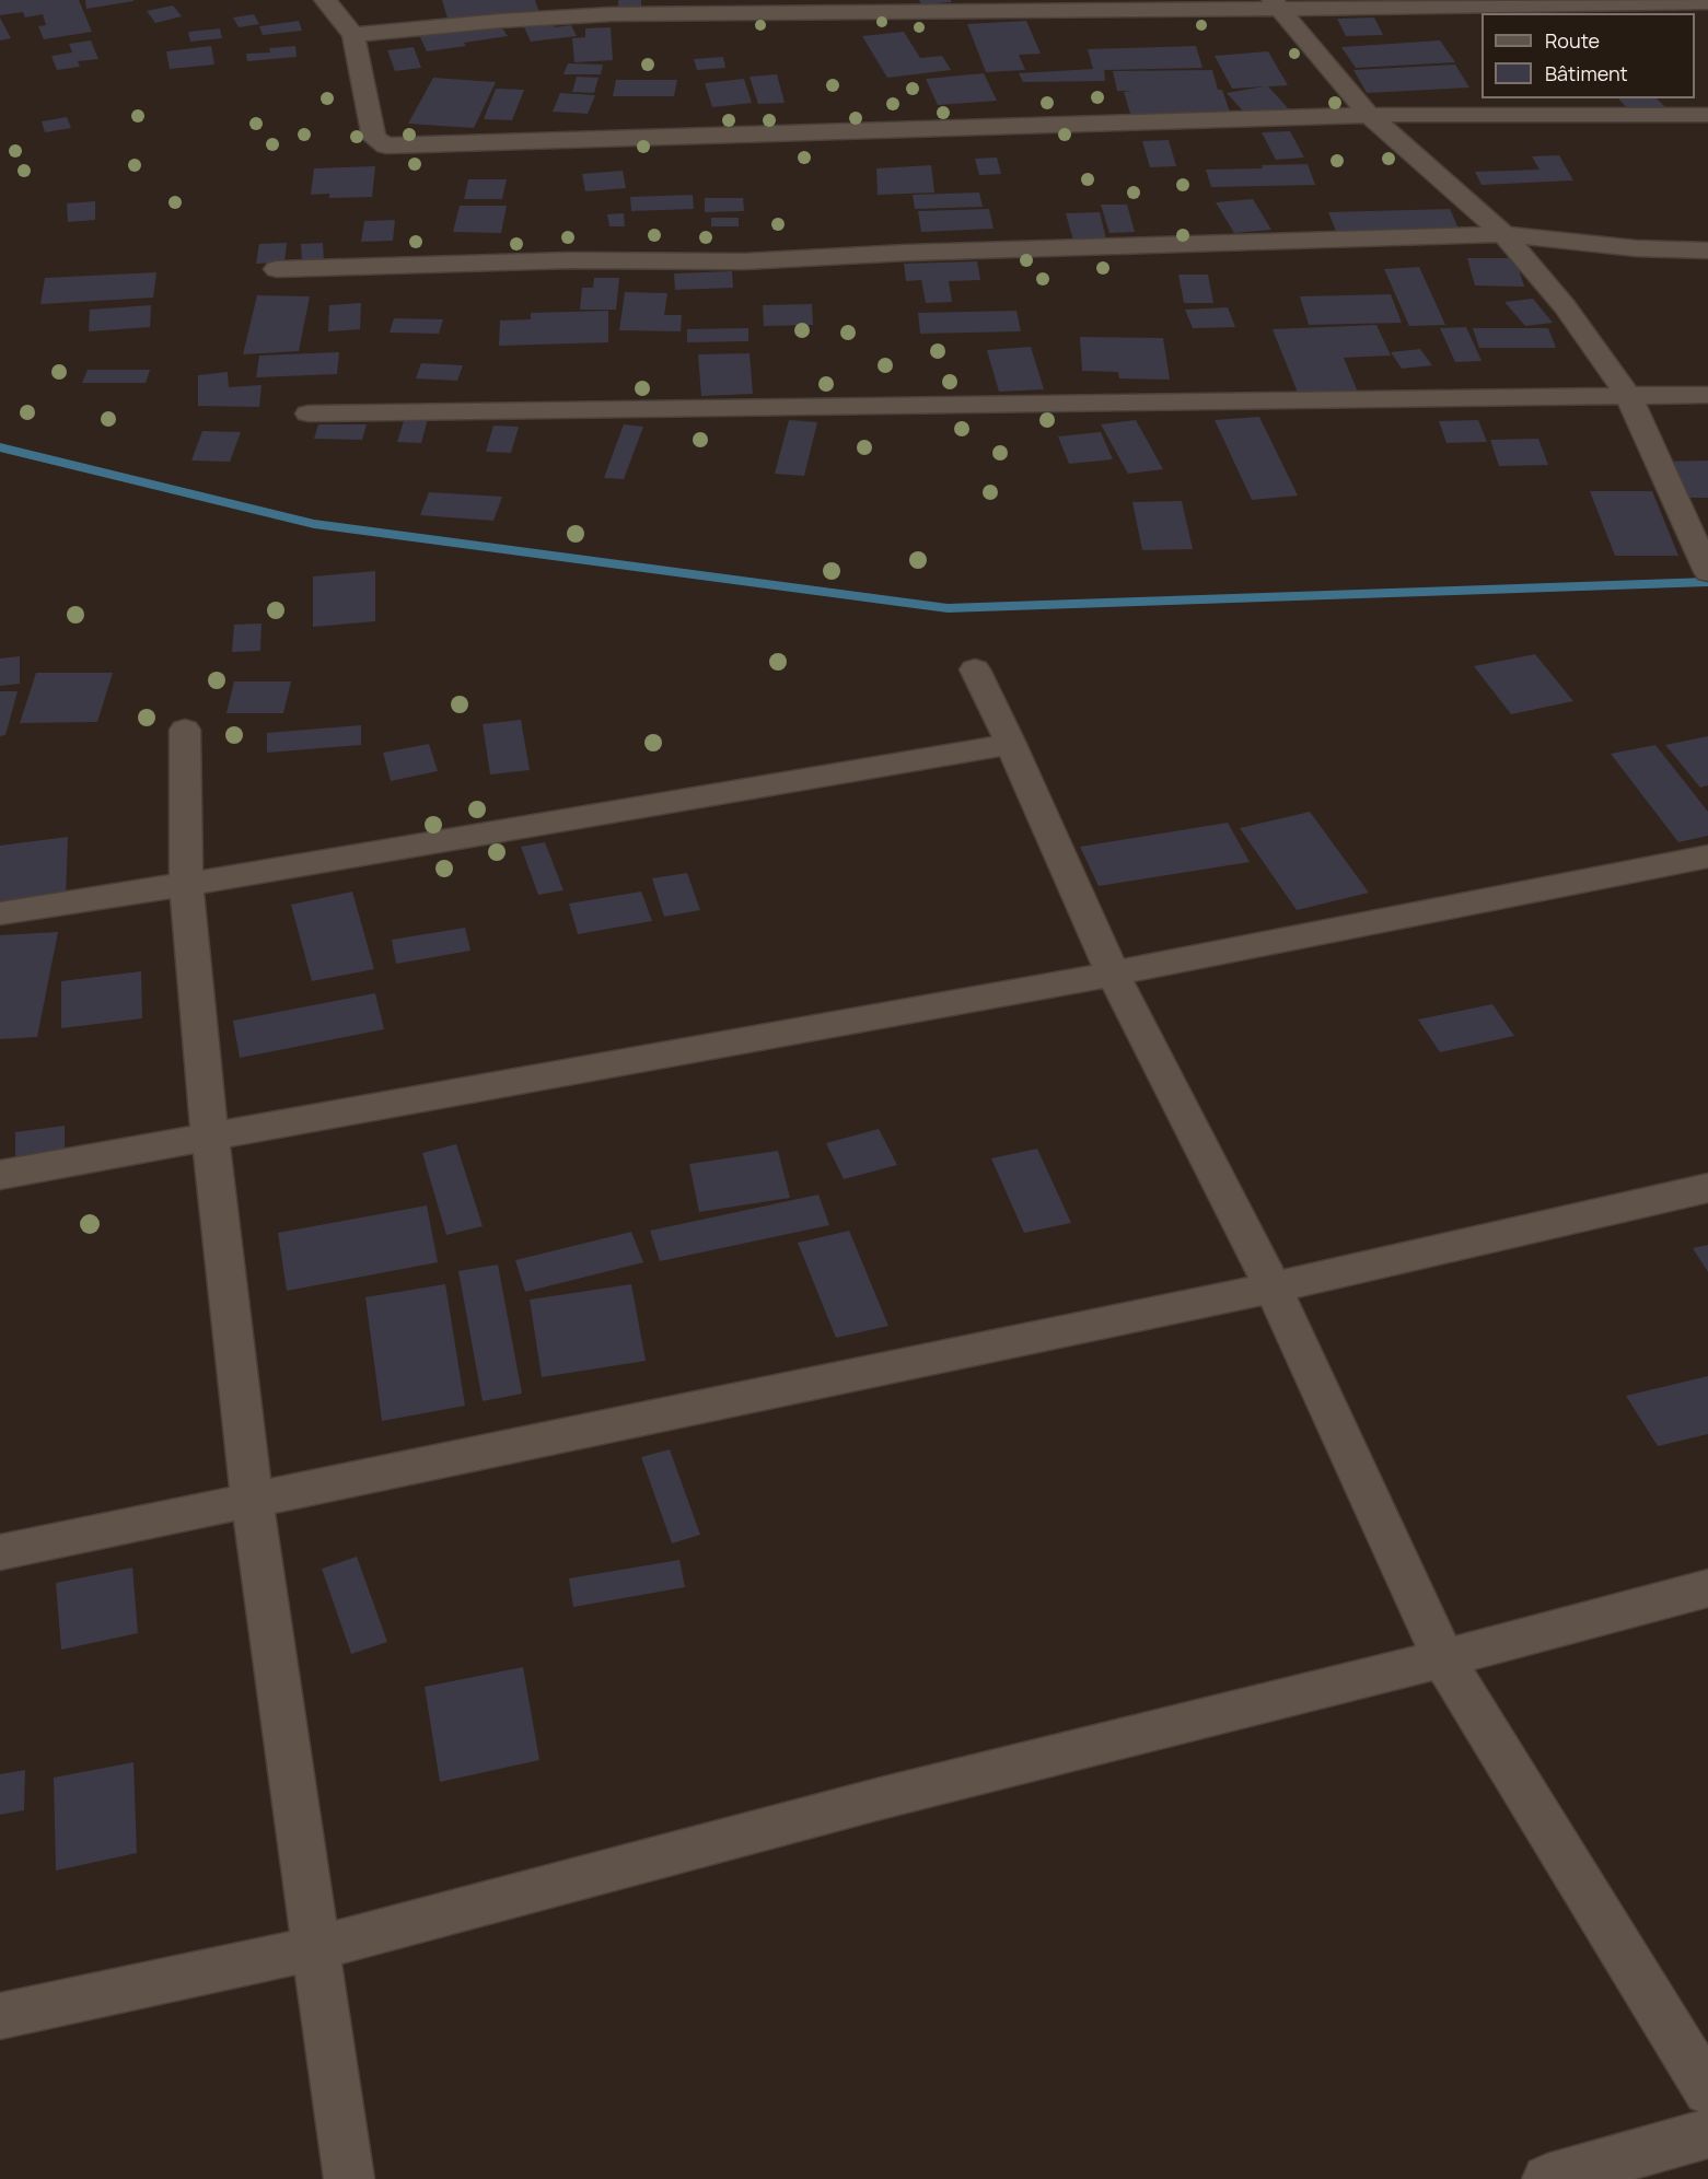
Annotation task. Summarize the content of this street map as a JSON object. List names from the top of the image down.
{
  "legend": ["Route", "Bâtiment"]
}
